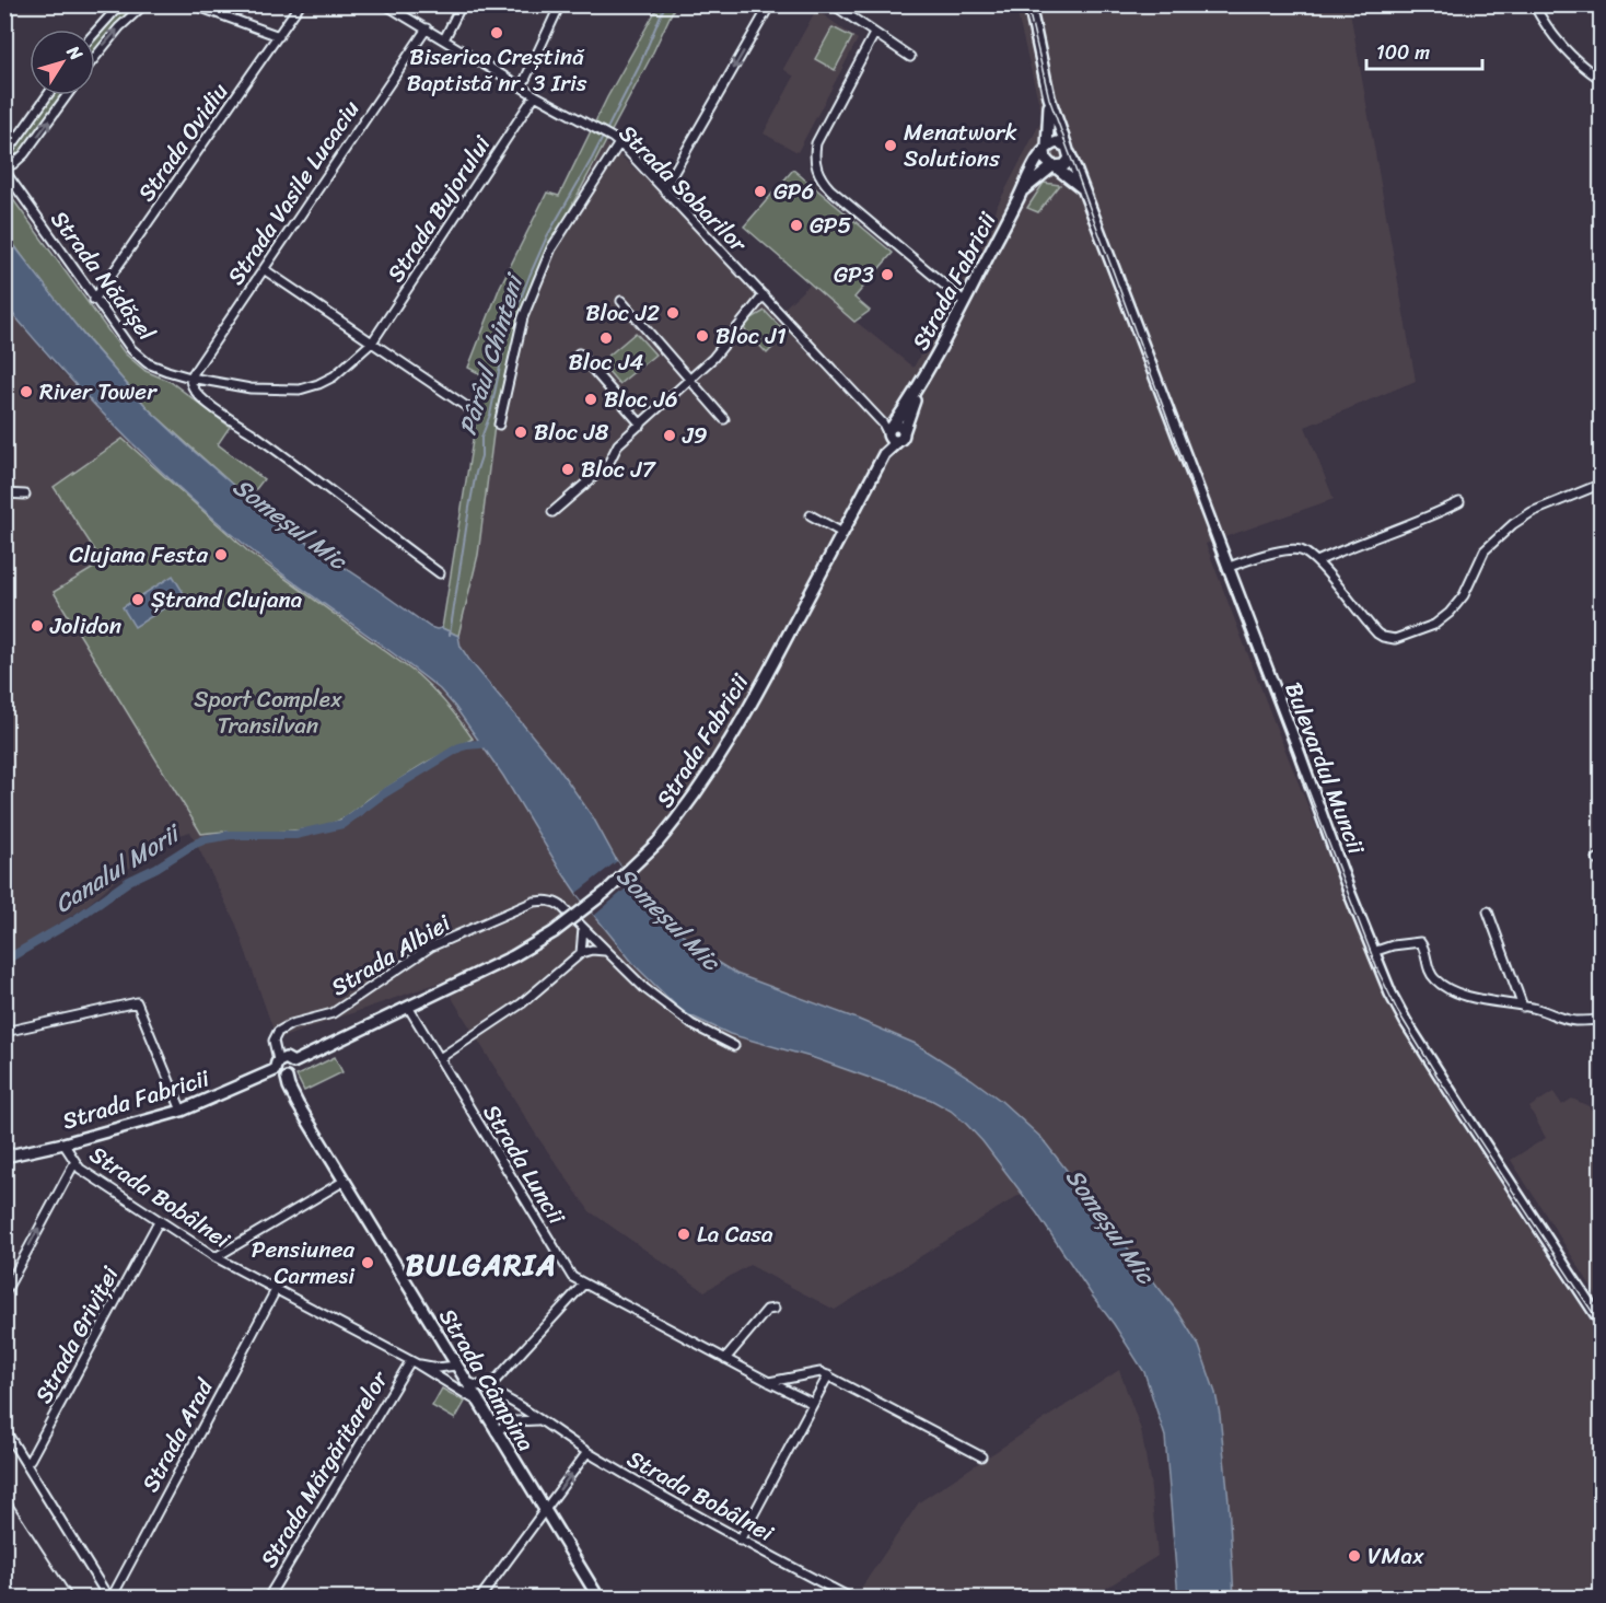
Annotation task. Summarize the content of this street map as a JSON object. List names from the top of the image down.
{
  "streets": {
    "main road": ["Strada Fabricii", "Bulevardul Muncii", "Strada Câmpina"],
    "street": [
      "Strada Ovidiu",
      "Strada Sobarilor",
      "Strada Vasile Lucaciu",
      "Strada Bujorului",
      "Strada Nădășel",
      "Strada Albiei",
      "Strada Luncii",
      "Strada Bobâlnei",
      "Strada Griviței",
      "Strada Arad",
      "Strada Mărgăritarelor"
    ]
  },
  "crossings": [
    ["Strada Ovidiu", "Strada Nădășel"],
    ["Strada Sobarilor", "Strada Vasile Lucaciu"],
    ["Strada Sobarilor", "Strada Bujorului"],
    ["Strada Sobarilor", "Strada Fabricii"],
    ["Strada Vasile Lucaciu", "Strada Nădășel"],
    ["Strada Bujorului", "Strada Nădășel"],
    ["Strada Fabricii", "Bulevardul Muncii"],
    ["Strada Fabricii", "Strada Albiei"],
    ["Strada Fabricii", "Strada Luncii"],
    ["Strada Fabricii", "Strada Bobâlnei"],
    ["Strada Fabricii", "Strada Câmpina"],
    ["Strada Albiei", "Strada Câmpina"],
    ["Strada Bobâlnei", "Strada Griviței"],
    ["Strada Bobâlnei", "Strada Câmpina"],
    ["Strada Bobâlnei", "Strada Arad"],
    ["Strada Bobâlnei", "Strada Mărgăritarelor"]
  ],
  "districts": ["BULGARIA"],
  "water": ["Pârâul Chinteni", "Someșul Mic", "Canalul Morii"],
  "parks": ["Sport Complex Transilvan"],
  "places": [
    "Biserica Creștină Baptistă nr. 3 Iris",
    "Menatwork Solutions",
    "GP6",
    "GP5",
    "GP3",
    "Bloc J2",
    "Bloc J1",
    "Bloc J4",
    "River Tower",
    "Bloc J6",
    "Bloc J8",
    "J9",
    "Bloc J7",
    "Clujana Festa",
    "Ștrand Clujana",
    "Jolidon",
    "La Casa",
    "Pensiunea Carmesi",
    "VMax"
  ],
  "scale_bar": "100 m",
  "north": "top right"
}
